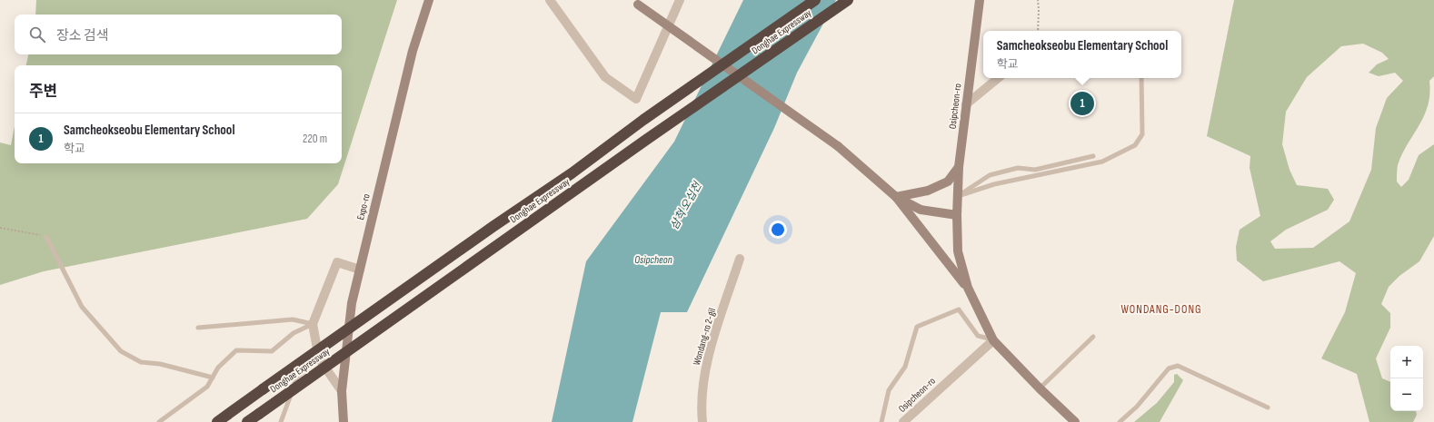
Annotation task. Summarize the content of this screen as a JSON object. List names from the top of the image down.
{
  "streets": {
    "highway": ["Donghae Expressway"],
    "street": ["Osipcheon-ro", "Expo-ro", "Wondang-ro 2-gil"]
  },
  "districts": ["WONDANG-DONG"],
  "water": ["삼척 오십천", "Osipcheon"],
  "page": {
    "search": "장소 검색",
    "popup": ["Samcheokseobu Elementary School", "학교"],
    "heading": "주변",
    "pins": "1",
    "list": [
      {
        "mark": "1",
        "name": "Samcheokseobu Elementary School",
        "note": "학교",
        "value": "220 m"
      }
    ],
    "map_buttons": ["+", "−"]
  }
}
